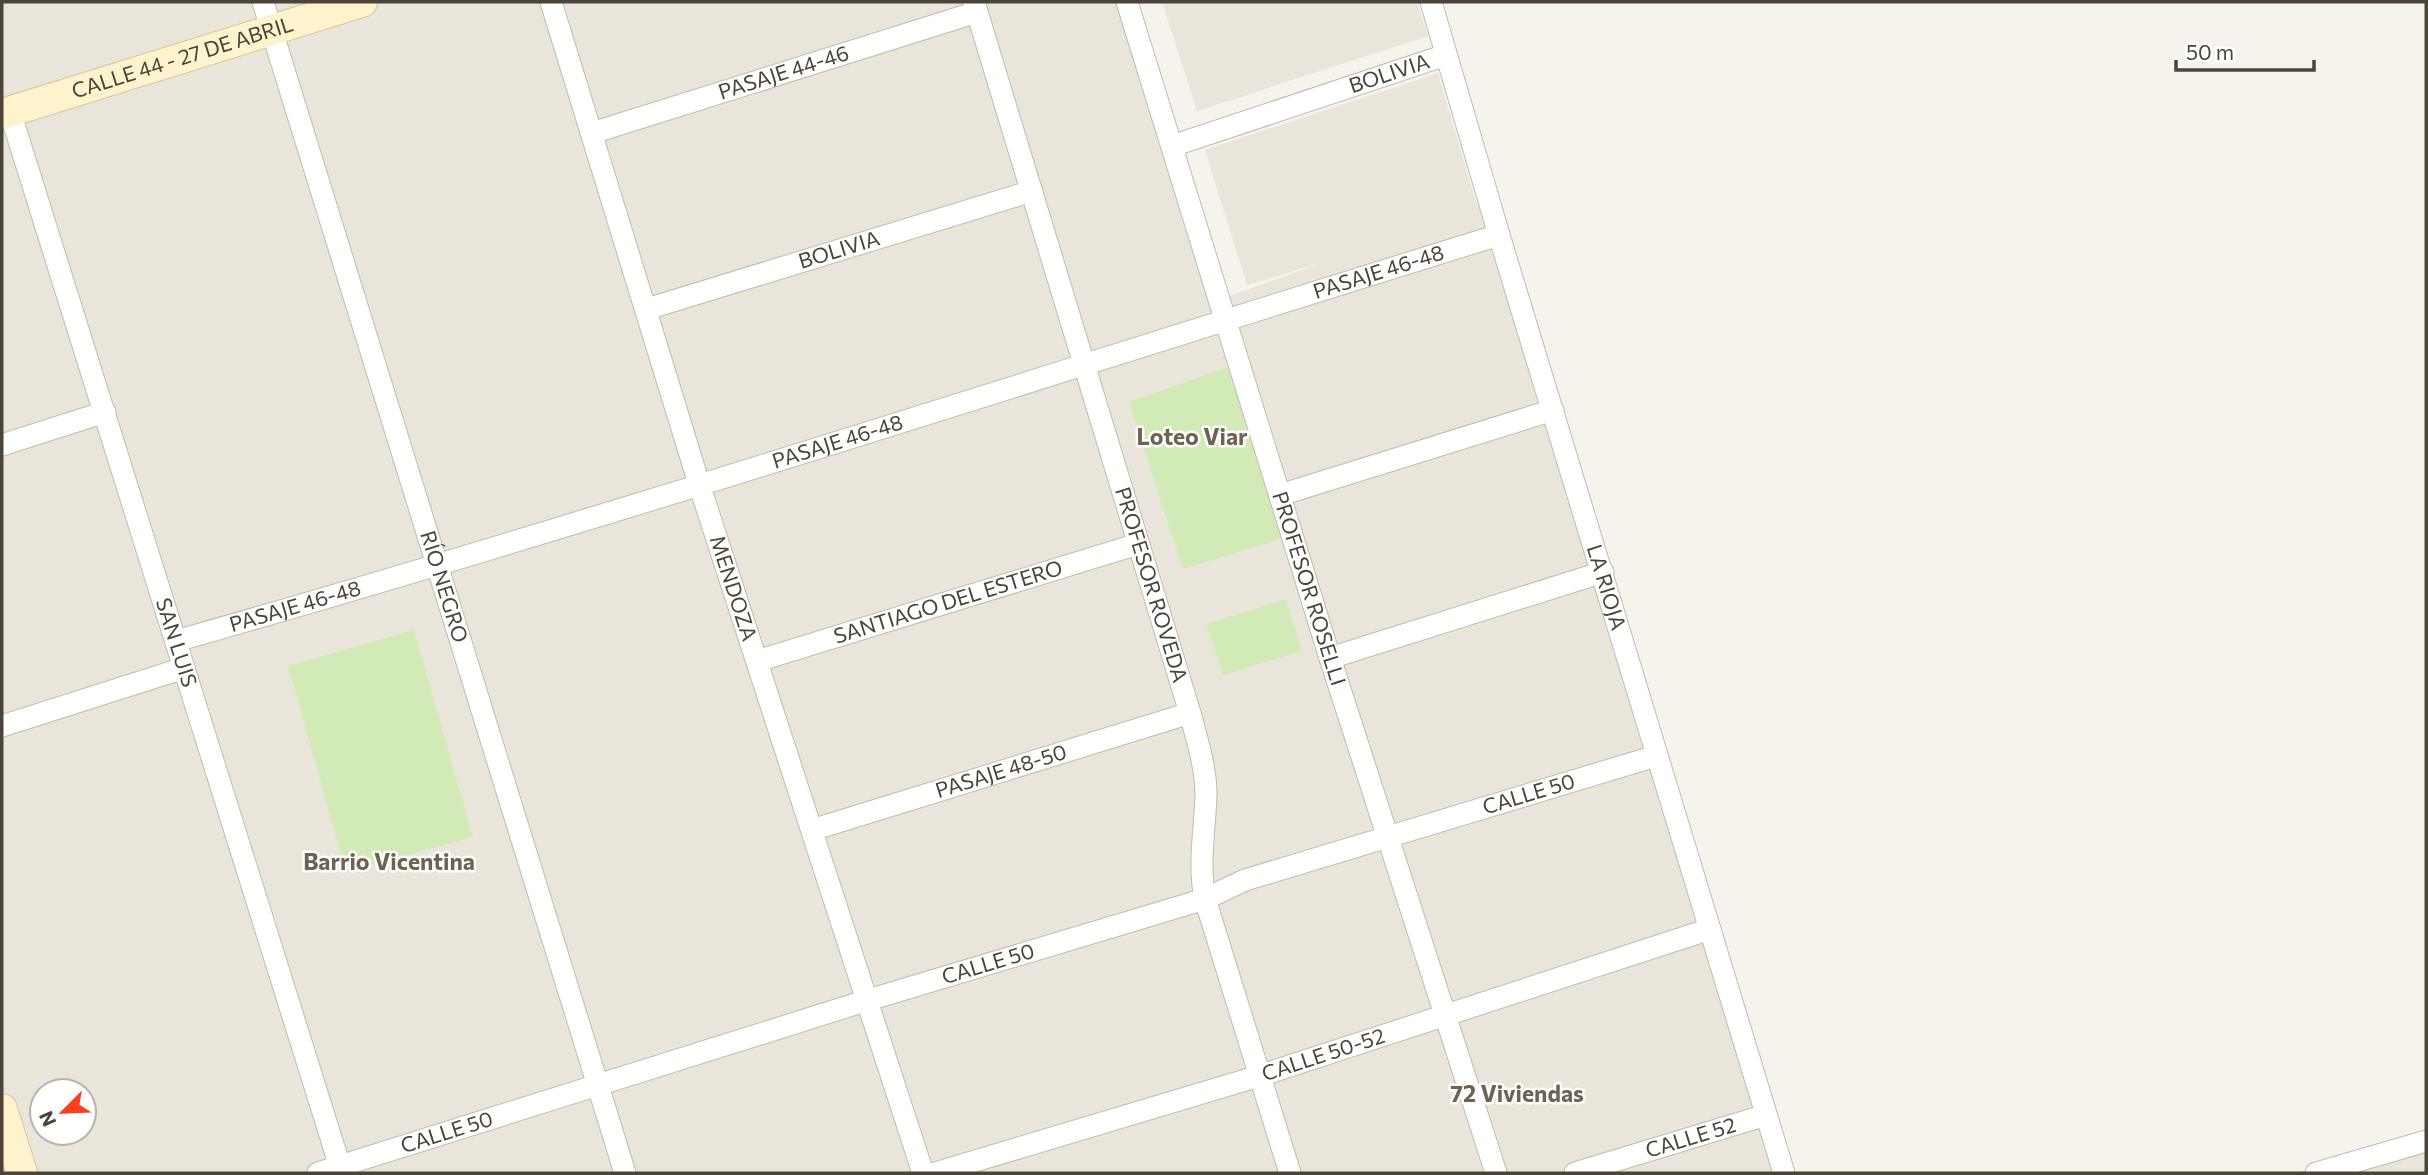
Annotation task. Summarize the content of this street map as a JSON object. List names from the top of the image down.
{
  "streets": {
    "street": [
      "CALLE 44 - 27 DE ABRIL",
      "PASAJE 44-46",
      "BOLIVIA",
      "PASAJE 46-48",
      "PROFESOR ROVEDA",
      "RÍO NEGRO",
      "PROFESOR ROSELLI",
      "LA RIOJA",
      "MENDOZA",
      "SANTIAGO DEL ESTERO",
      "SAN LUIS",
      "PASAJE 48-50",
      "CALLE 50",
      "CALLE 50-52",
      "CALLE 52"
    ]
  },
  "crossings": [
    ["CALLE 44 - 27 DE ABRIL", "RÍO NEGRO"],
    ["CALLE 44 - 27 DE ABRIL", "SAN LUIS"],
    ["PASAJE 44-46", "PROFESOR ROVEDA"],
    ["PASAJE 44-46", "MENDOZA"],
    ["BOLIVIA", "PROFESOR ROVEDA"],
    ["BOLIVIA", "PROFESOR ROSELLI"],
    ["BOLIVIA", "LA RIOJA"],
    ["BOLIVIA", "MENDOZA"],
    ["PASAJE 46-48", "PROFESOR ROVEDA"],
    ["PASAJE 46-48", "RÍO NEGRO"],
    ["PASAJE 46-48", "PROFESOR ROSELLI"],
    ["PASAJE 46-48", "LA RIOJA"],
    ["PASAJE 46-48", "MENDOZA"],
    ["PASAJE 46-48", "SAN LUIS"],
    ["PROFESOR ROVEDA", "SANTIAGO DEL ESTERO"],
    ["PROFESOR ROVEDA", "PASAJE 48-50"],
    ["PROFESOR ROVEDA", "CALLE 50"],
    ["PROFESOR ROVEDA", "CALLE 50-52"],
    ["RÍO NEGRO", "CALLE 50"],
    ["PROFESOR ROSELLI", "CALLE 50"],
    ["PROFESOR ROSELLI", "CALLE 50-52"],
    ["LA RIOJA", "CALLE 50"],
    ["LA RIOJA", "CALLE 50-52"],
    ["LA RIOJA", "CALLE 52"],
    ["MENDOZA", "SANTIAGO DEL ESTERO"],
    ["MENDOZA", "PASAJE 48-50"],
    ["MENDOZA", "CALLE 50"],
    ["SAN LUIS", "CALLE 50"]
  ],
  "districts": ["Loteo Viar", "Barrio Vicentina", "72 Viviendas"],
  "scale_bar": "50 m",
  "north": "bottom left"
}
